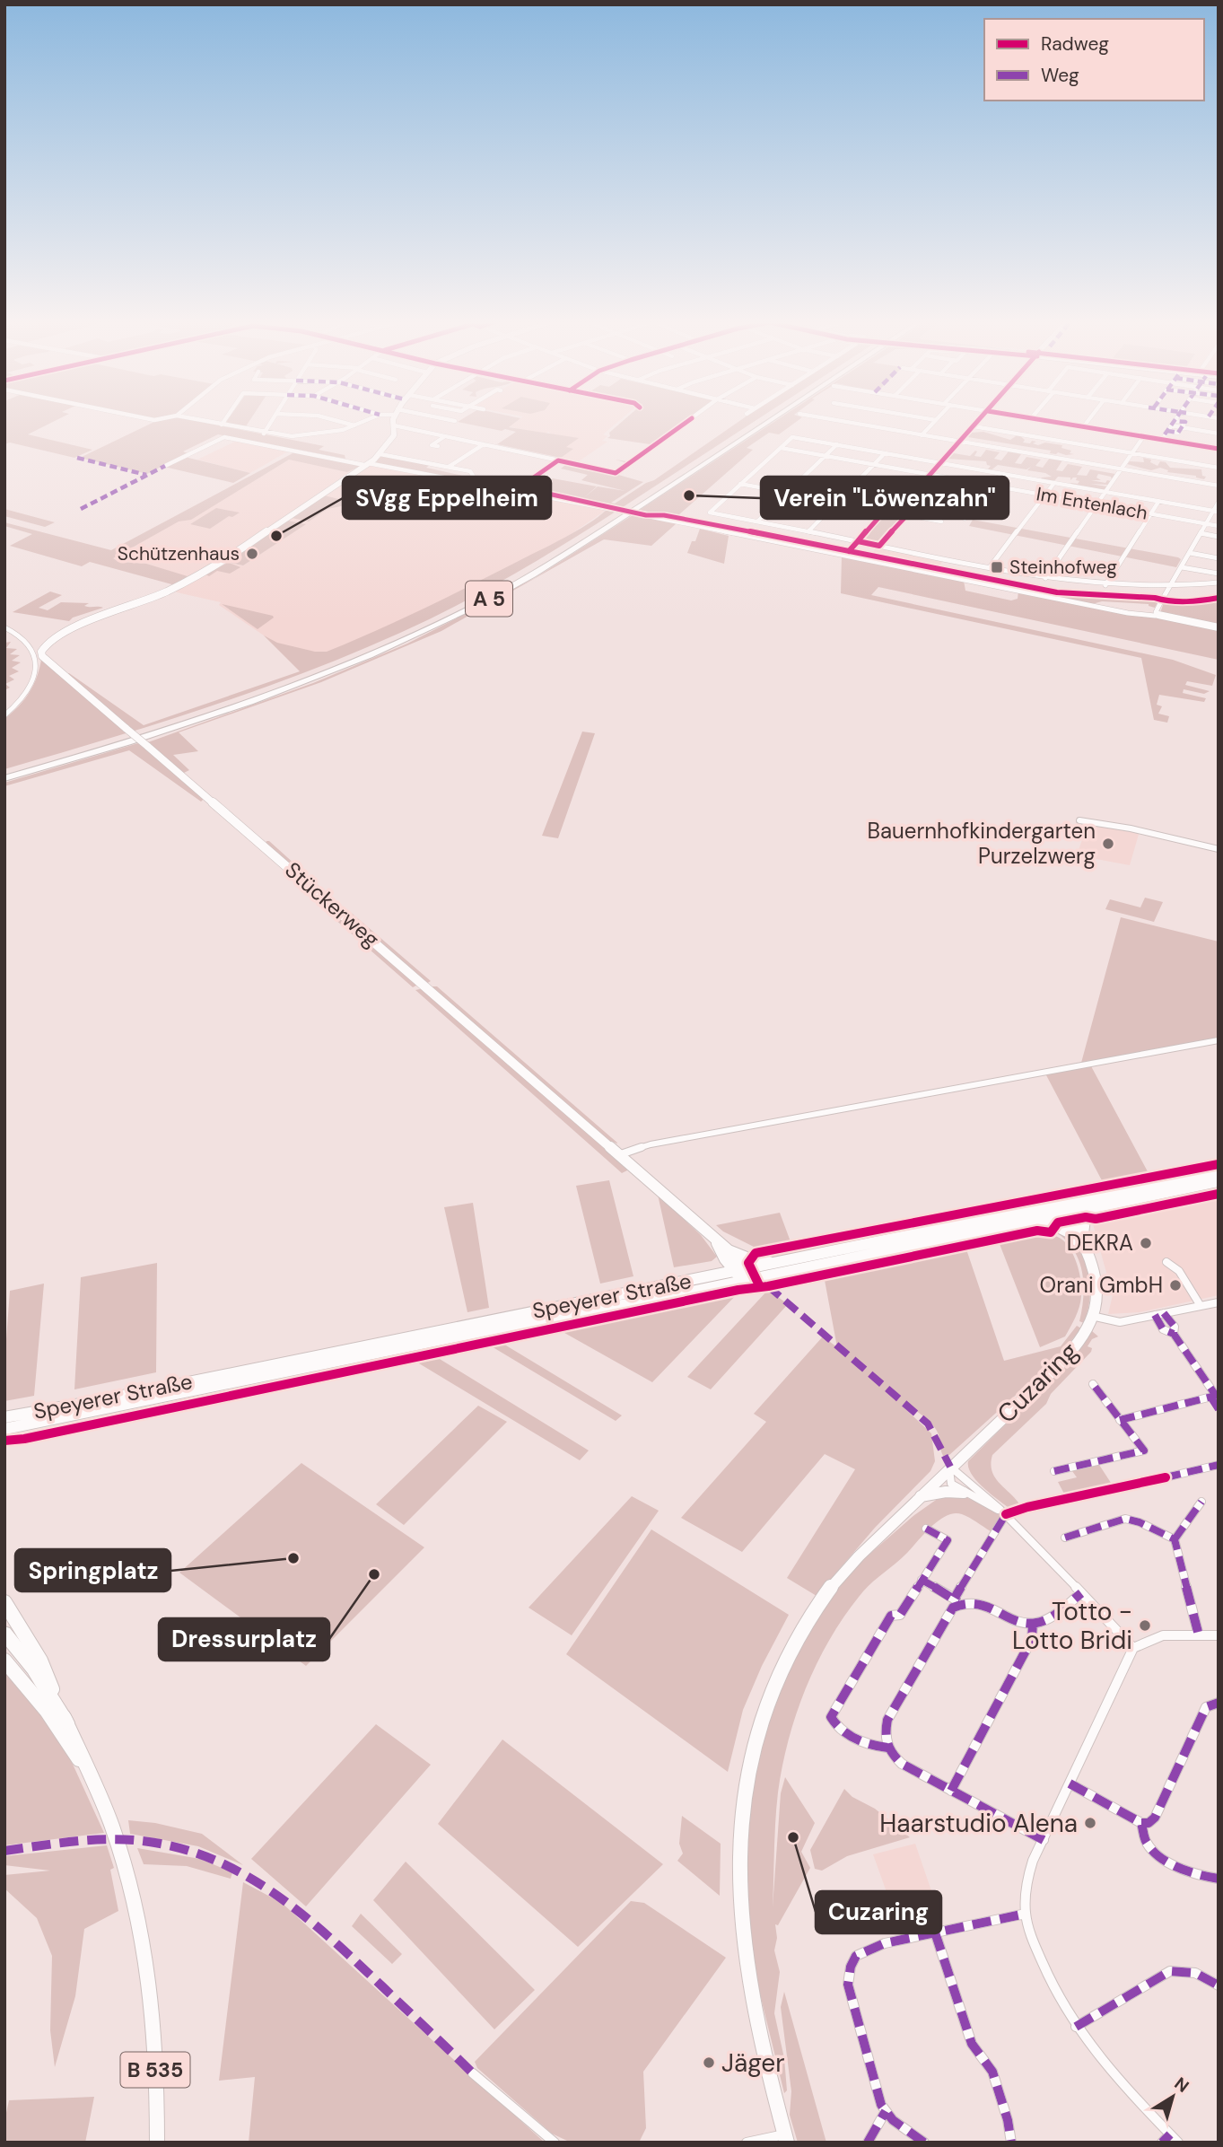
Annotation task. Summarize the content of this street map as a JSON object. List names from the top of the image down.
{
  "streets": {
    "highway": ["A 5", "B 535"],
    "main road": ["Stückerweg", "Speyerer Straße", "Cuzaring"],
    "street": ["Im Entenlach"]
  },
  "crossings": [
    ["Stückerweg", "Speyerer Straße"],
    ["Speyerer Straße", "Cuzaring"]
  ],
  "places": {
    "other": [
      "Verein \"Löwenzahn\"",
      "SVgg Eppelheim",
      "Schützenhaus",
      "Bauernhofkindergarten Purzelzwerg",
      "DEKRA",
      "Orani GmbH",
      "Springplatz",
      "Dressurplatz",
      "Totto - Lotto Bridi",
      "Haarstudio Alena",
      "Cuzaring",
      "Jäger"
    ],
    "transit": ["Steinhofweg"]
  },
  "legend": ["Radweg", "Weg"],
  "north": "top right"
}
